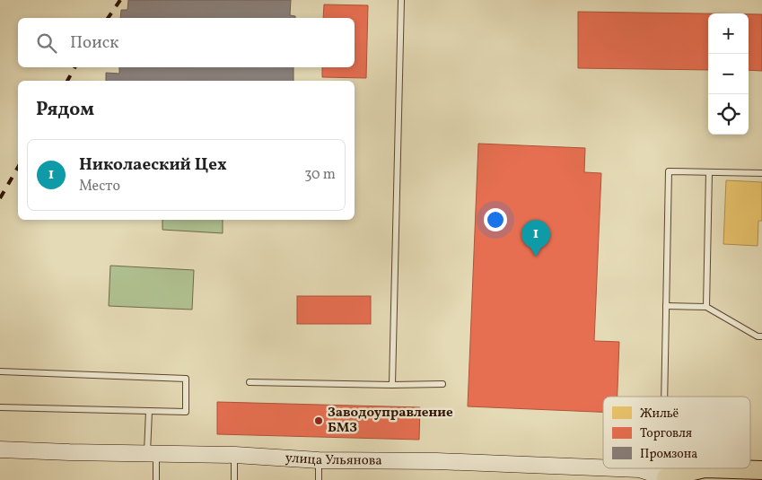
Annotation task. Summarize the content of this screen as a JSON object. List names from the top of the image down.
{
  "streets": {
    "main road": ["улица Ульянова"]
  },
  "places": ["Заводоуправление БМЗ"],
  "legend": ["Жильё", "Торговля", "Промзона"],
  "page": {
    "map_buttons": ["+", "−"],
    "search": "Поиск",
    "heading": "Рядом",
    "list": [
      {
        "mark": "1",
        "name": "Николаеский Цех",
        "note": "Место",
        "value": "30 m"
      }
    ],
    "pins": "1"
  }
}
